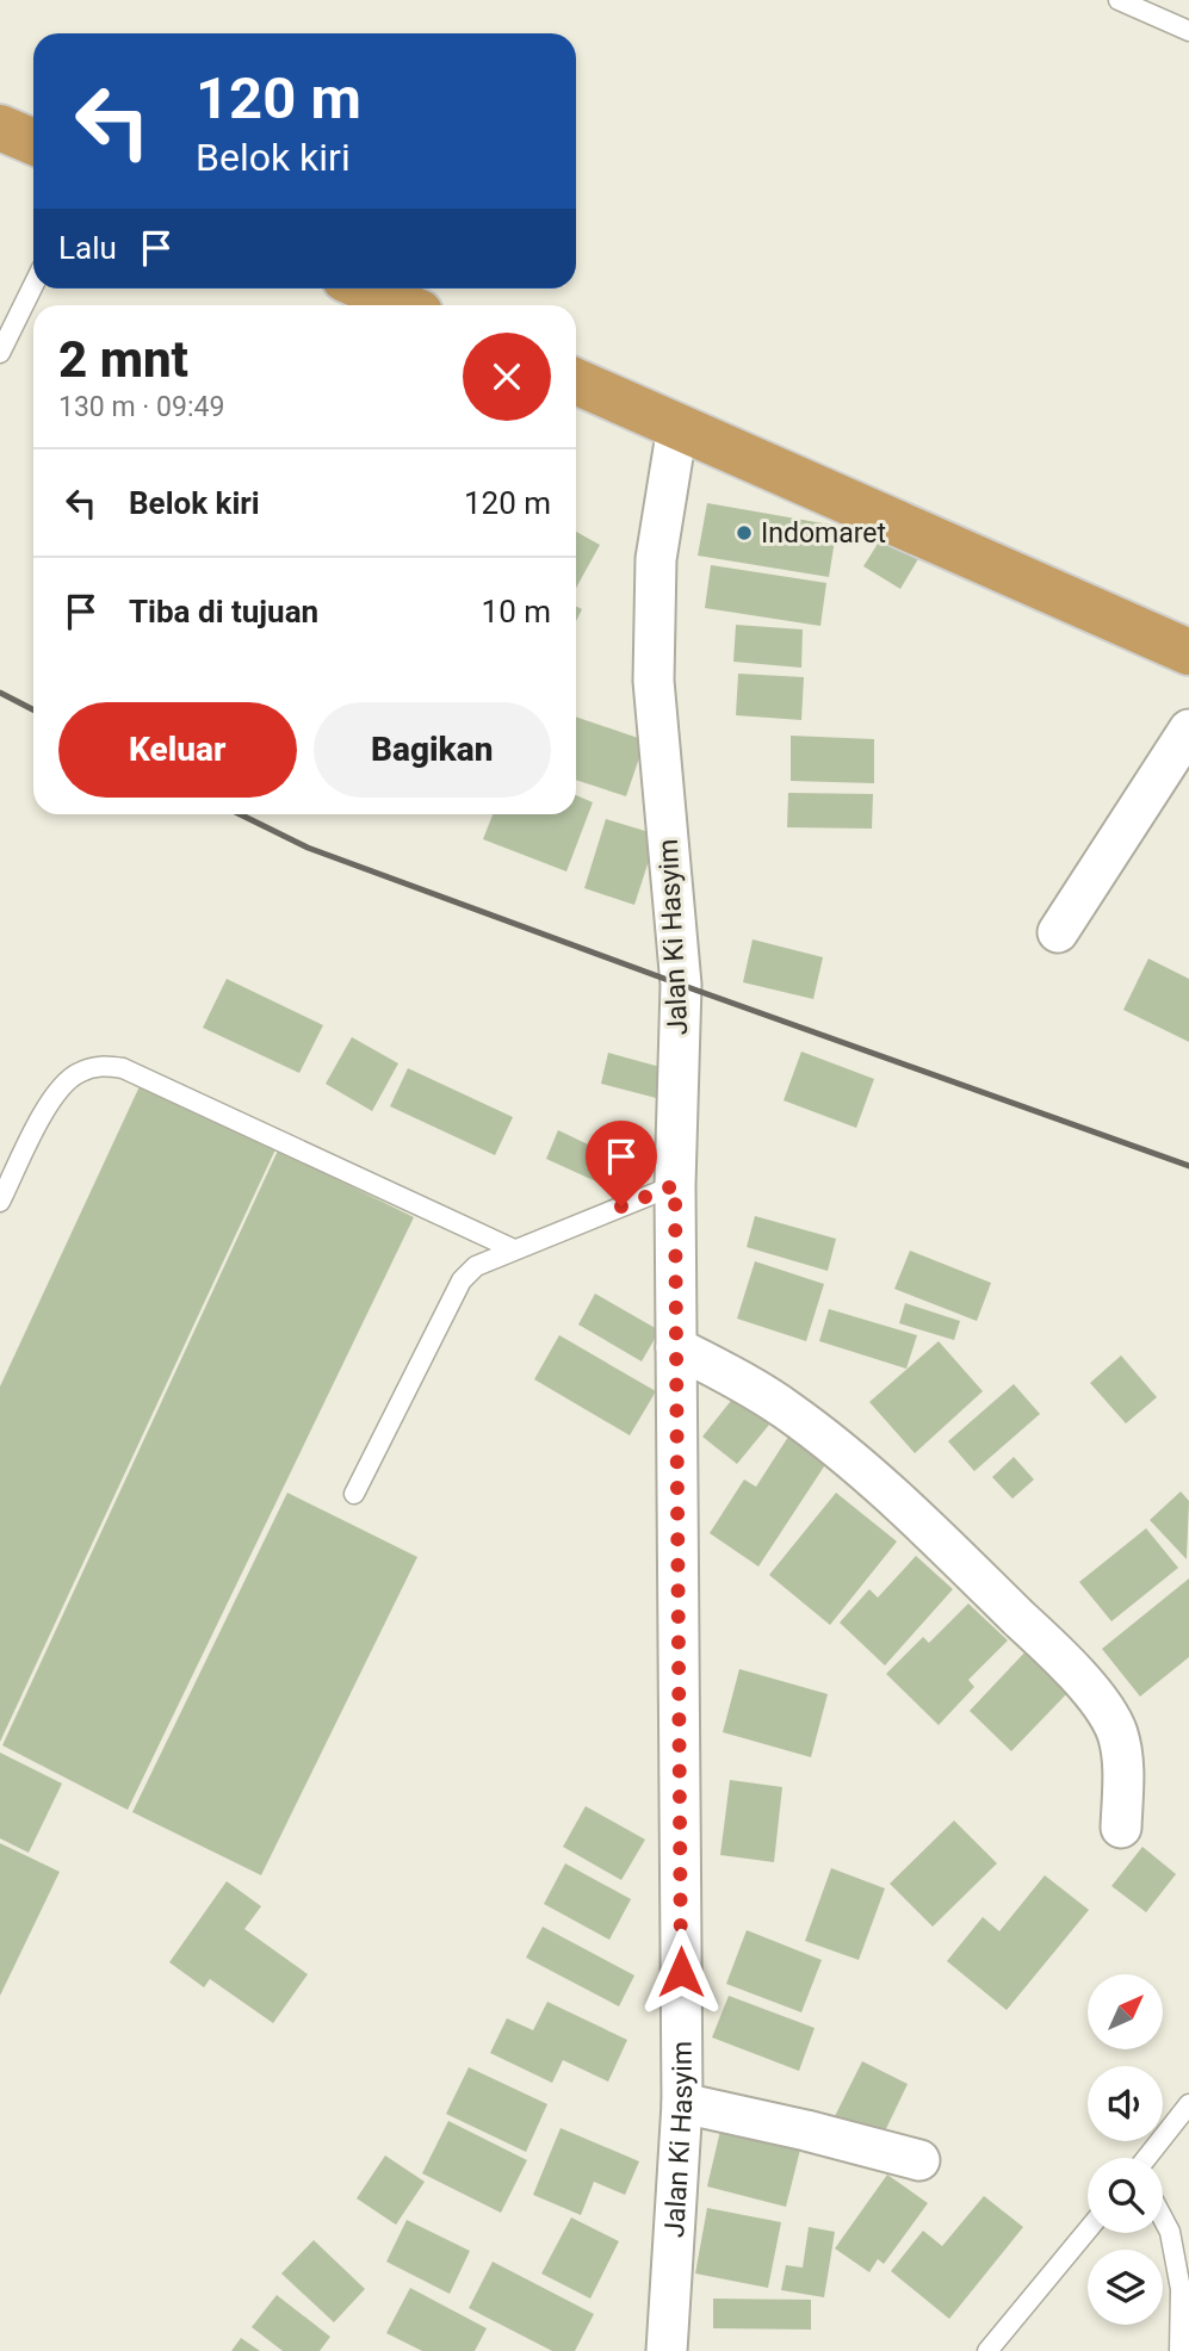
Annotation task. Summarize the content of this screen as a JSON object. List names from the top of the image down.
{
  "streets": {
    "street": ["Jalan Ki Hasyim"]
  },
  "places": ["Indomaret"],
  "north": "top right",
  "page": {
    "turn": ["120 m", "Belok kiri"],
    "then": "Lalu",
    "heading": ["2 mnt", "130 m · 09:49"],
    "list": [
      {
        "name": "Belok kiri",
        "value": "120 m"
      },
      {
        "name": "Tiba di tujuan",
        "value": "10 m"
      }
    ],
    "buttons": ["Keluar", "Bagikan"]
  }
}
